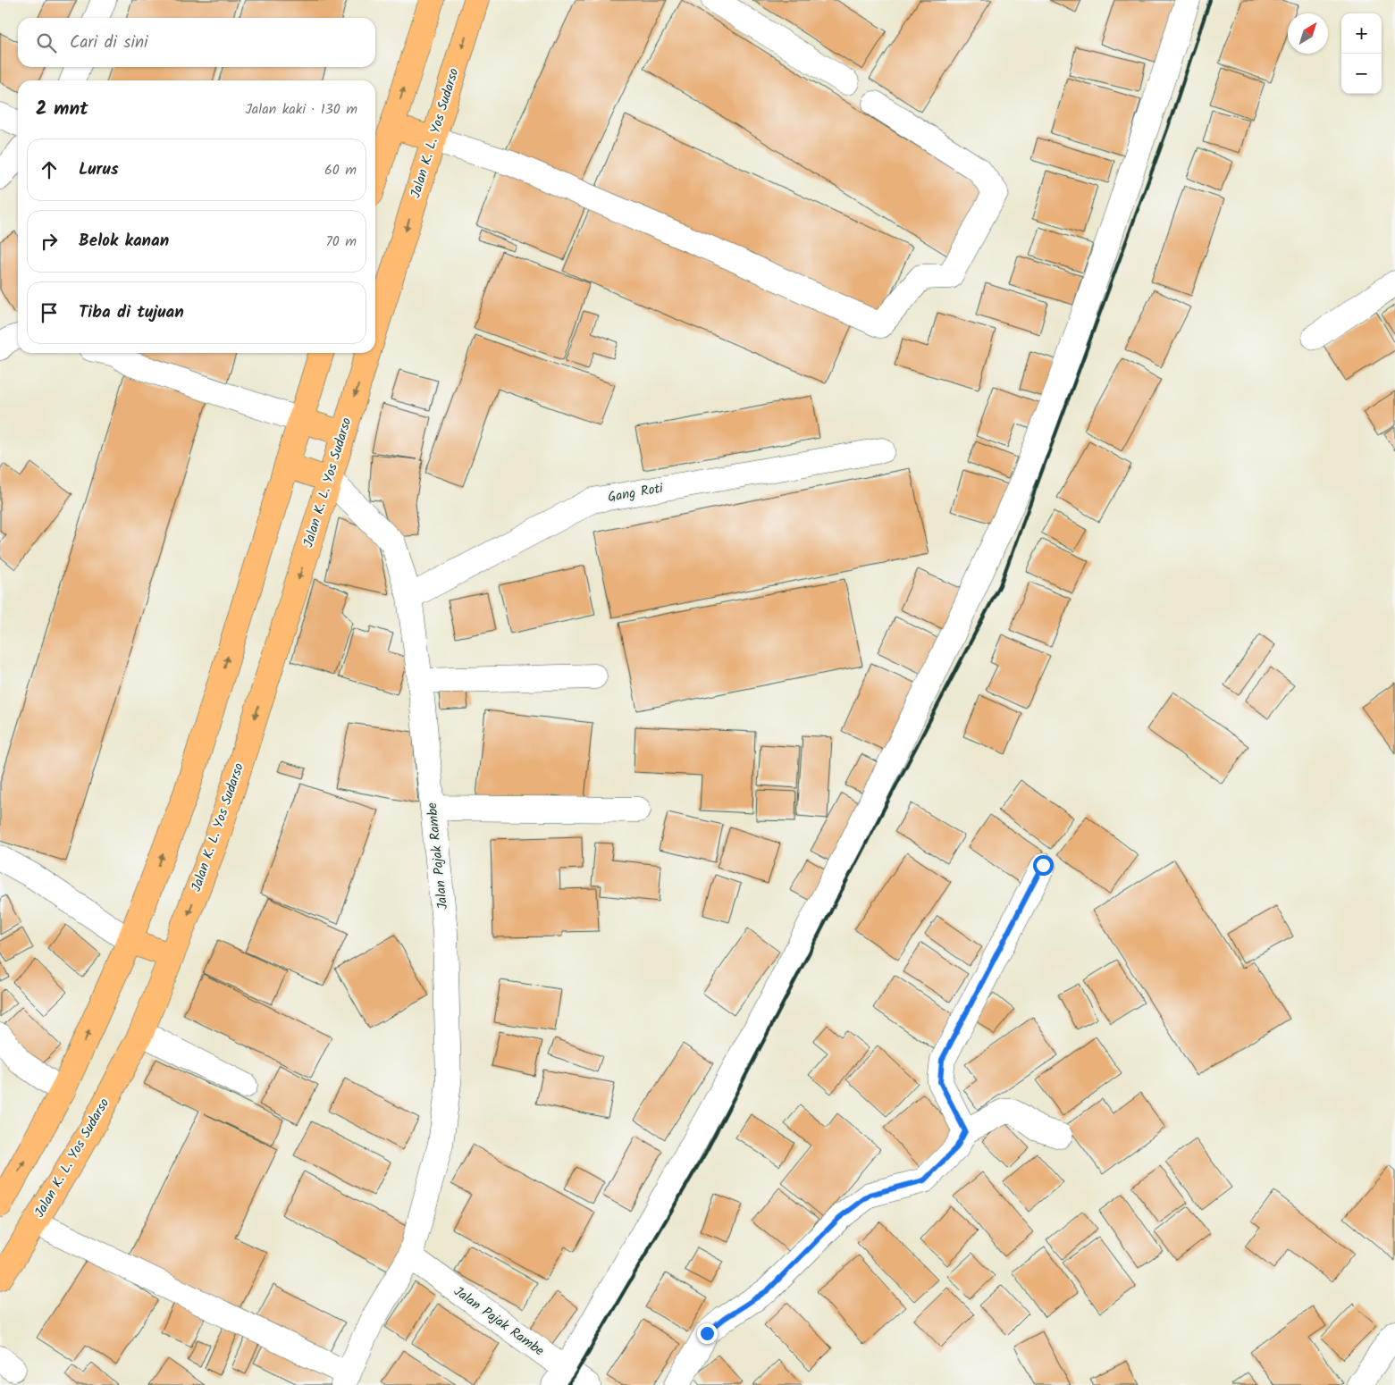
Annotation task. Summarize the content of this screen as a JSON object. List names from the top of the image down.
{
  "streets": {
    "highway": ["Jalan K. L. Yos Sudarso"],
    "street": ["Gang Roti", "Jalan Pajak Rambe"]
  },
  "crossings": [
    ["Jalan K. L. Yos Sudarso", "Jalan Pajak Rambe"],
    ["Gang Roti", "Jalan Pajak Rambe"]
  ],
  "north": "top right",
  "page": {
    "map_buttons": ["+", "−"],
    "search": "Cari di sini",
    "heading": ["2 mnt", "Jalan kaki · 130 m"],
    "list": [
      ["Lurus", "60 m"],
      ["Belok kanan", "70 m"],
      "Tiba di tujuan"
    ]
  }
}
